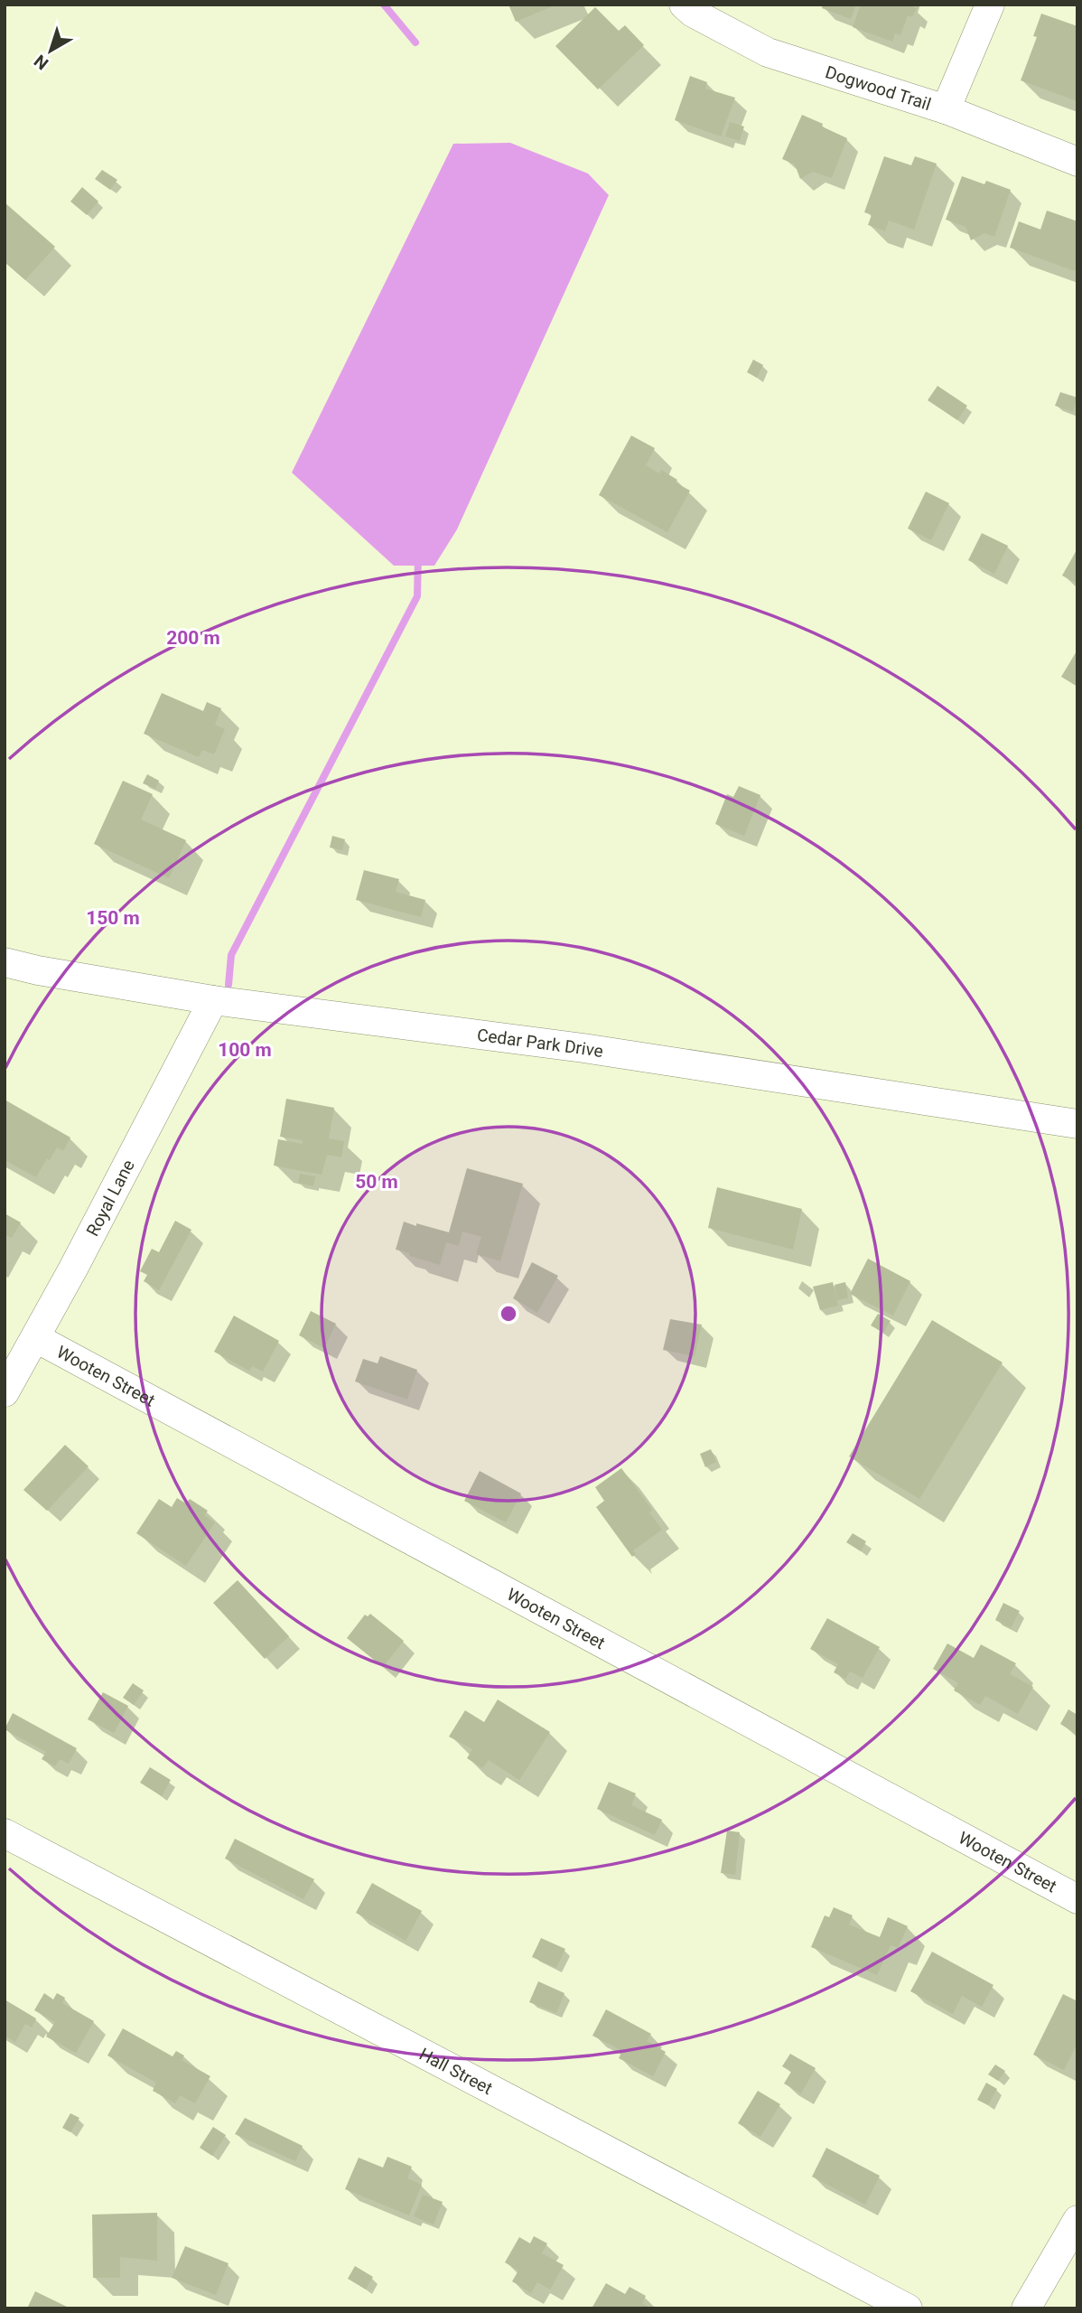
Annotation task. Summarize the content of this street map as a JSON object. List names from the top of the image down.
{
  "streets": {
    "street": [
      "Dogwood Trail",
      "Cedar Park Drive",
      "Royal Lane",
      "Wooten Street",
      "Hall Street"
    ]
  },
  "crossings": [
    ["Cedar Park Drive", "Royal Lane"],
    ["Royal Lane", "Wooten Street"]
  ],
  "north": "bottom left",
  "rings": [
    "200 m",
    "150 m",
    "100 m",
    "50 m"
  ]
}
